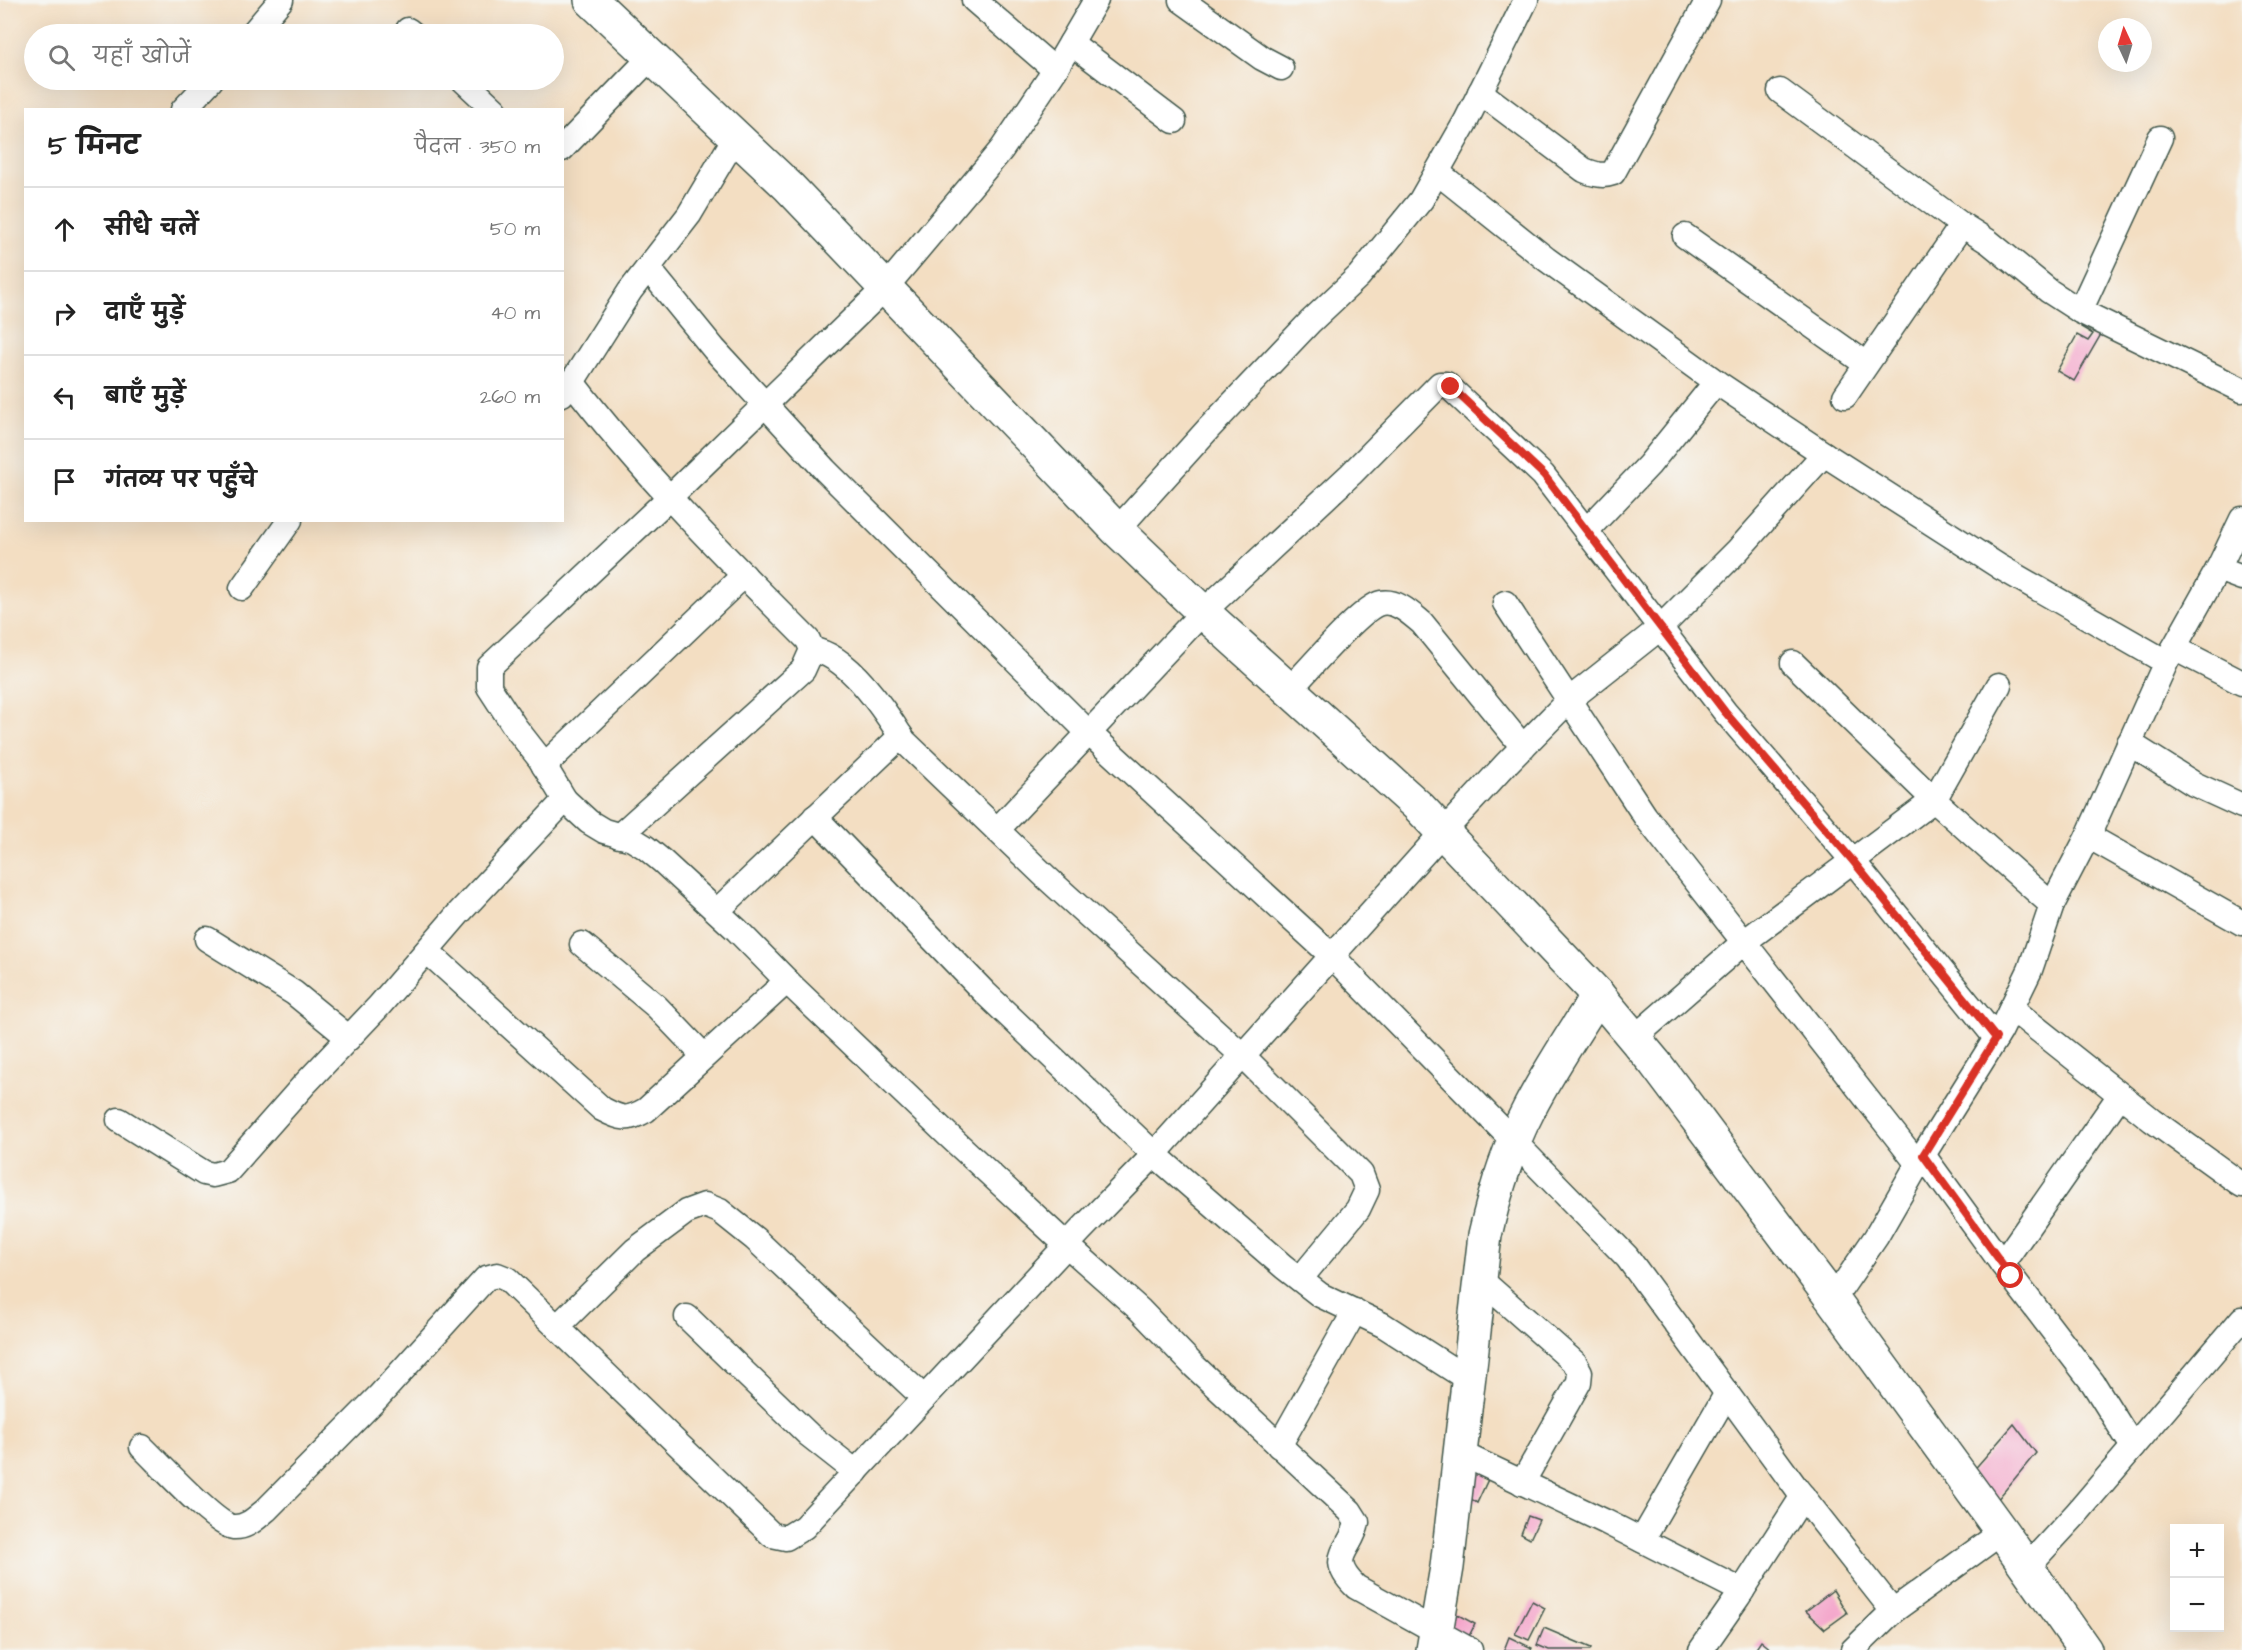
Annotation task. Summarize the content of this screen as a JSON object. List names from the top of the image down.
{
  "north": "top",
  "page": {
    "search": "यहाँ खोजें",
    "heading": ["5 मिनट", "पैदल · 350 m"],
    "list": [
      ["सीधे चलें", "50 m"],
      ["दाएँ मुड़ें", "40 m"],
      ["बाएँ मुड़ें", "260 m"],
      "गंतव्य पर पहुँचे"
    ],
    "map_buttons": ["+", "−"]
  }
}
